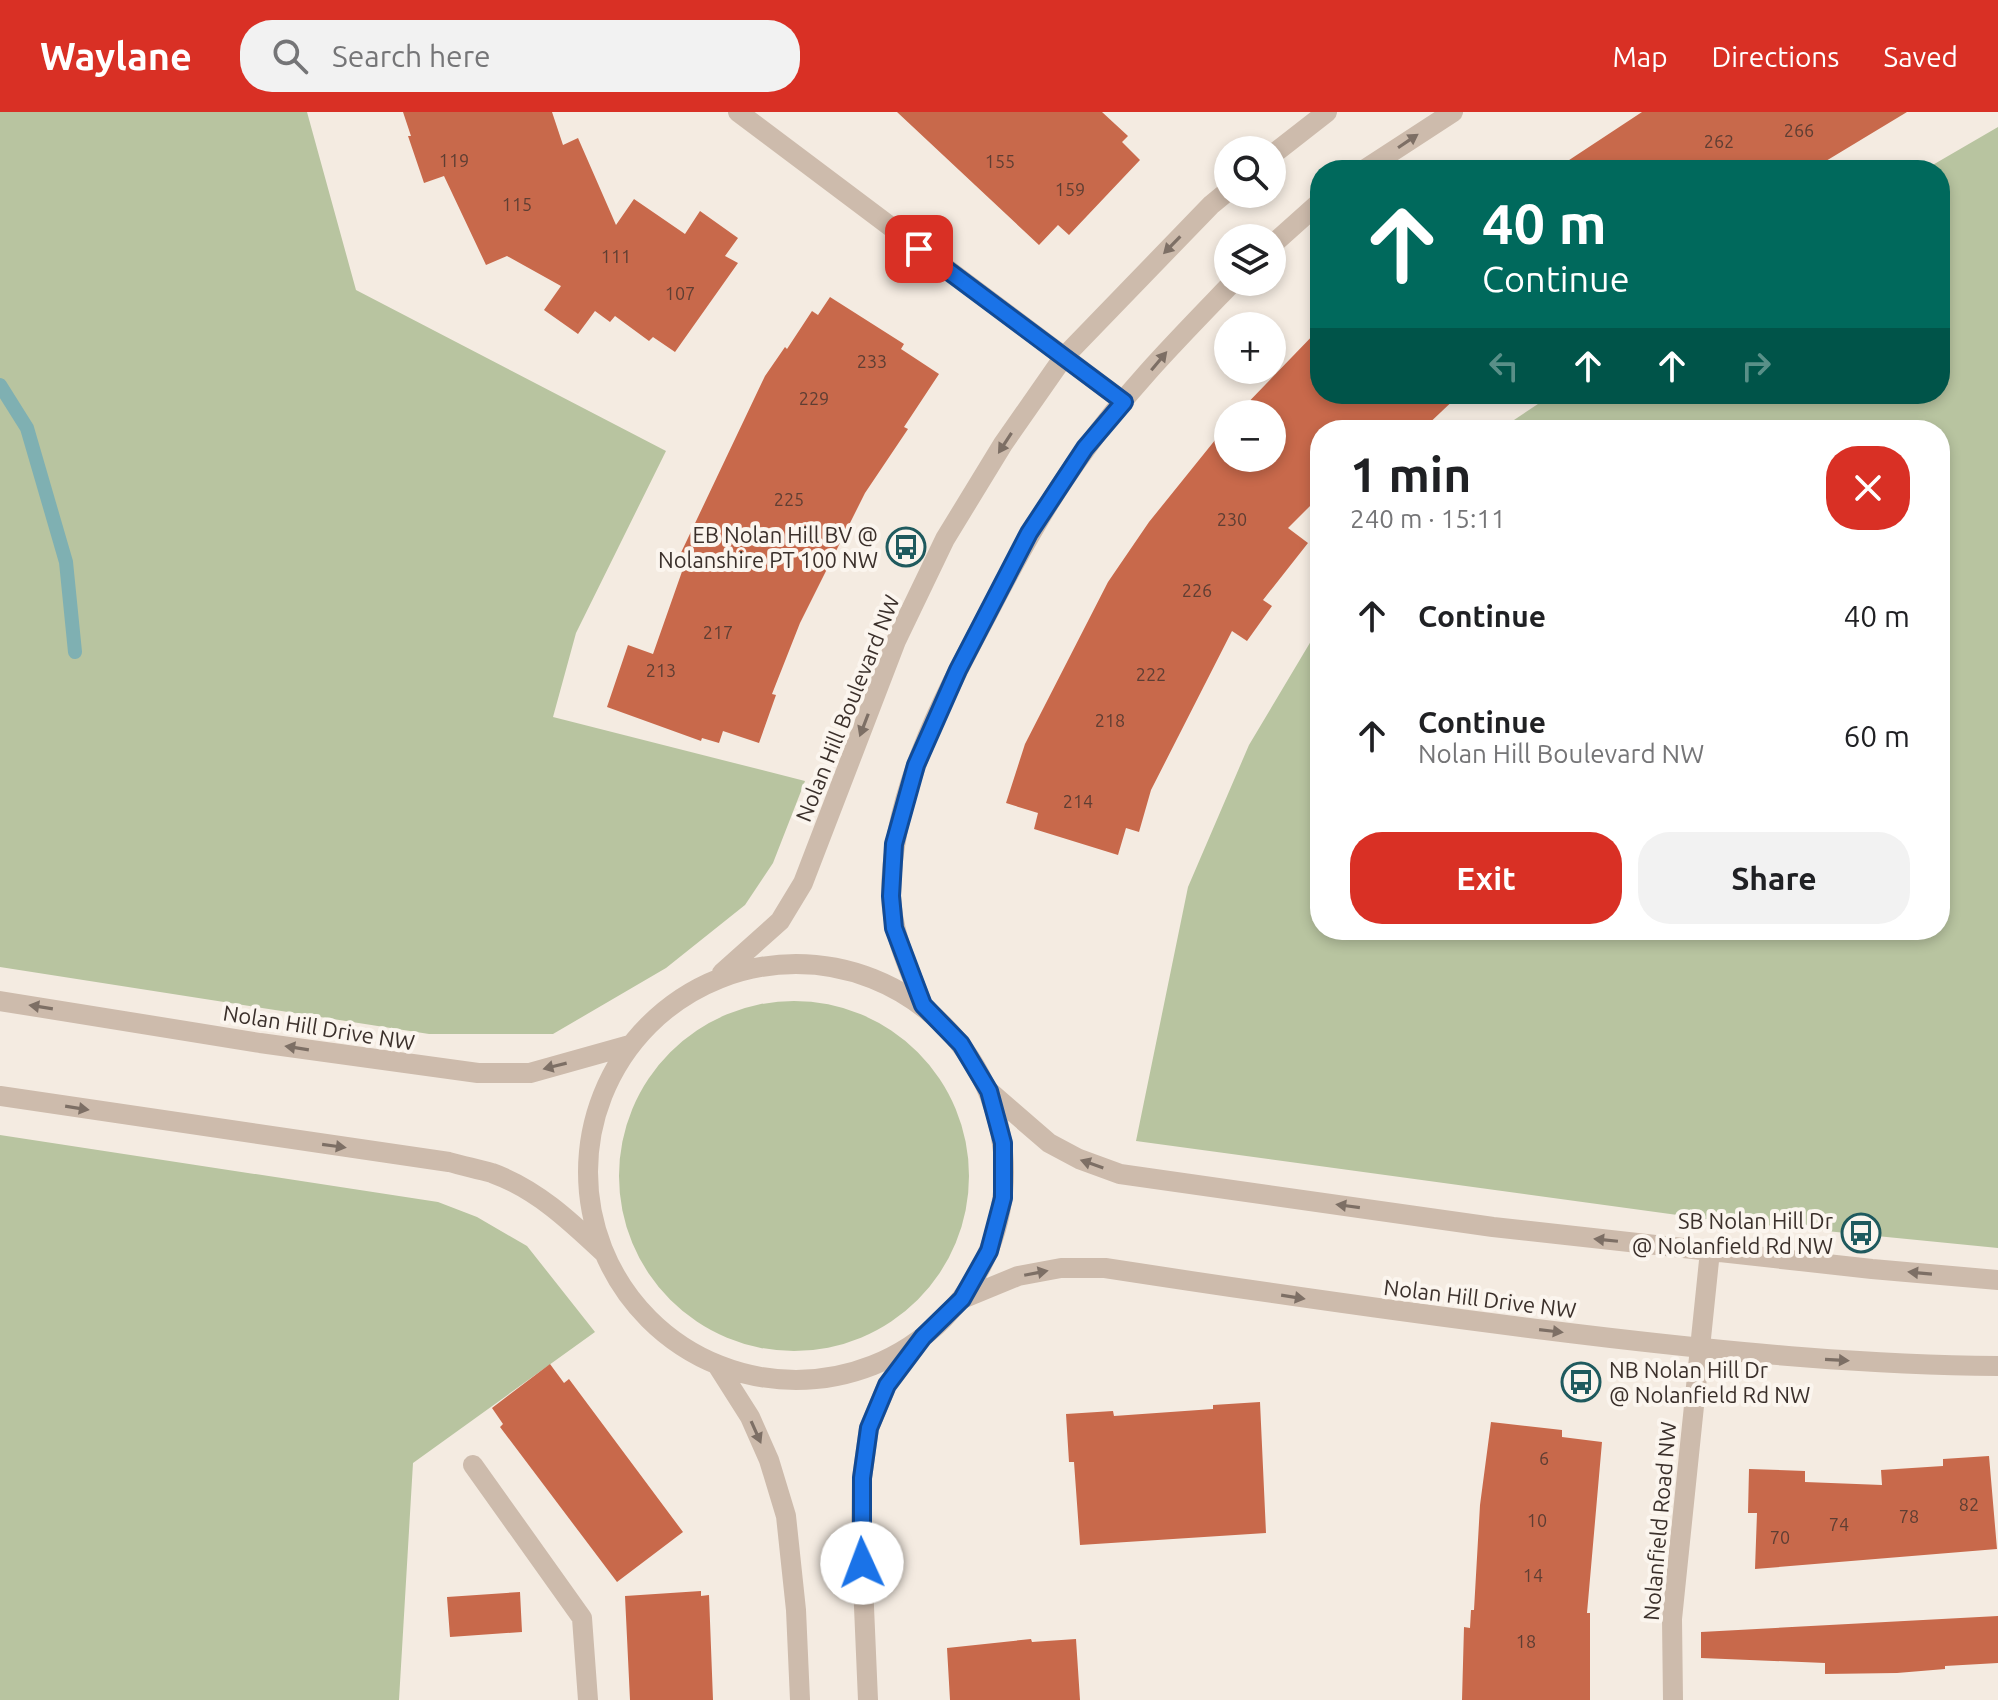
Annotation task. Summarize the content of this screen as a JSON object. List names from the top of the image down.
{
  "streets": {
    "street": ["Nolan Hill Boulevard NW", "Nolan Hill Drive NW", "Nolanfield Road NW"]
  },
  "crossings": [
    ["Nolan Hill Drive NW", "Nolanfield Road NW"]
  ],
  "places": {
    "bus stop": ["EB Nolan Hill BV @ Nolanshire PT 100 NW", "SB Nolan Hill Dr @ Nolanfield Rd NW", "NB Nolan Hill Dr @ Nolanfield Rd NW"]
  },
  "house_numbers": [
    "266",
    "262",
    "119",
    "155",
    "159",
    "115",
    "111",
    "107",
    "233",
    "229",
    "225",
    "230",
    "226",
    "217",
    "213",
    "222",
    "218",
    "214",
    "6",
    "82",
    "78",
    "10",
    "74",
    "70",
    "14",
    "18"
  ],
  "page": {
    "header": "Waylane",
    "search": "Search here",
    "nav": ["Map", "Directions", "Saved"],
    "map_buttons": ["+", "−"],
    "turn": ["40 m", "Continue"],
    "heading": ["1 min", "240 m · 15:11"],
    "list": [
      {
        "name": "Continue",
        "value": "40 m"
      },
      {
        "name": "Continue",
        "note": "Nolan Hill Boulevard NW",
        "value": "60 m"
      }
    ],
    "buttons": ["Exit", "Share"]
  }
}
